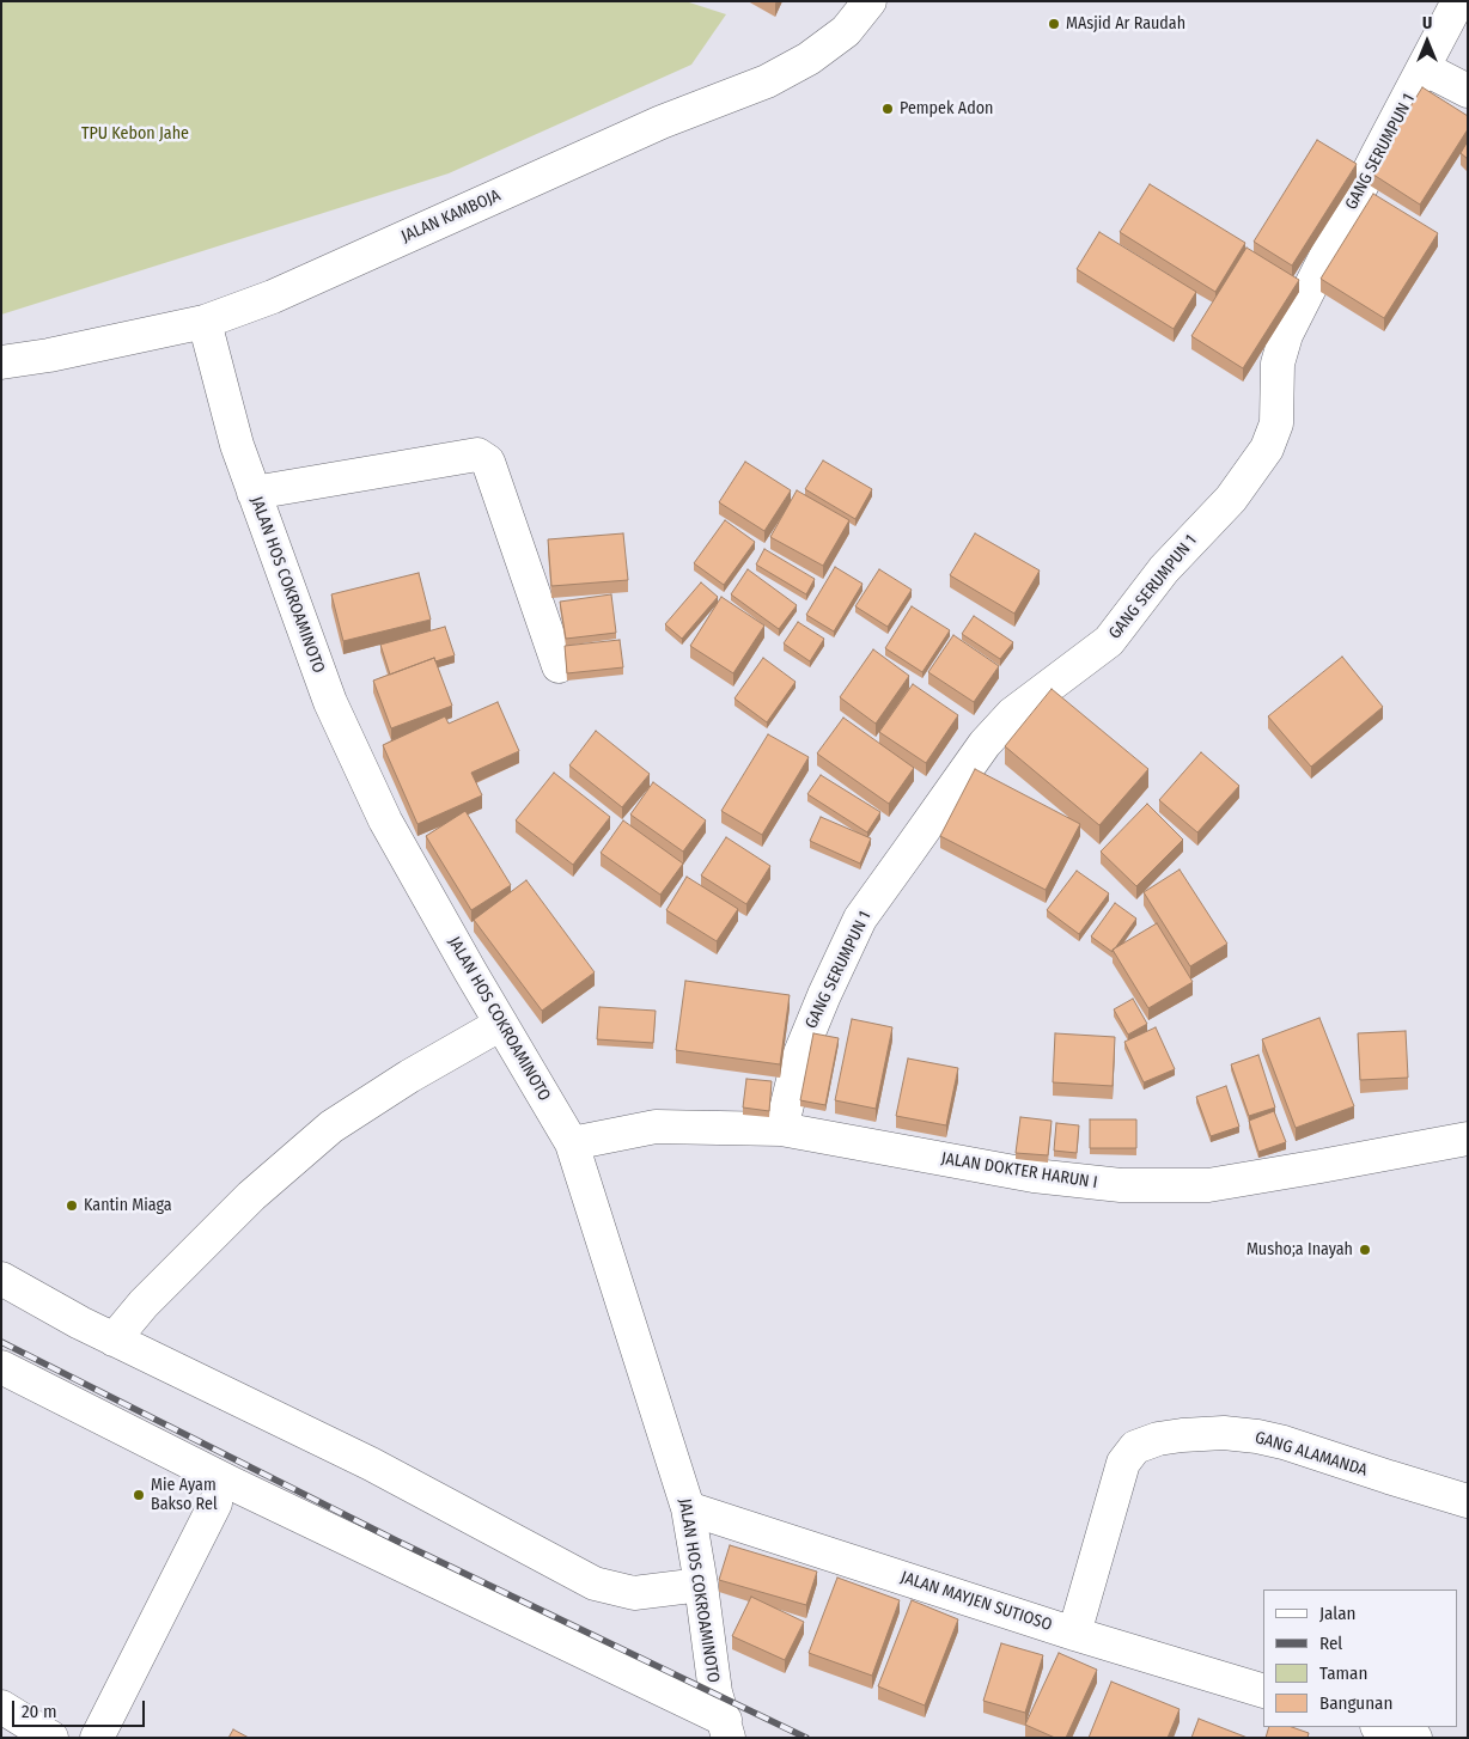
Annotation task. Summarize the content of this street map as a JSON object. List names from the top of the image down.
{
  "streets": {
    "street": [
      "GANG SERUMPUN 1",
      "JALAN KAMBOJA",
      "JALAN HOS COKROAMINOTO",
      "JALAN DOKTER HARUN I",
      "GANG ALAMANDA",
      "JALAN MAYJEN SUTIOSO"
    ]
  },
  "crossings": [
    ["GANG SERUMPUN 1", "JALAN DOKTER HARUN I"],
    ["JALAN KAMBOJA", "JALAN HOS COKROAMINOTO"],
    ["JALAN HOS COKROAMINOTO", "JALAN DOKTER HARUN I"],
    ["JALAN HOS COKROAMINOTO", "JALAN MAYJEN SUTIOSO"],
    ["GANG ALAMANDA", "JALAN MAYJEN SUTIOSO"]
  ],
  "parks": ["TPU Kebon Jahe"],
  "places": [
    "MAsjid Ar Raudah",
    "Pempek Adon",
    "Kantin Miaga",
    "Musho;a Inayah",
    "Mie Ayam Bakso Rel"
  ],
  "legend": [
    "Jalan",
    "Rel",
    "Taman",
    "Bangunan"
  ],
  "scale_bar": "20 m",
  "north": "top"
}
